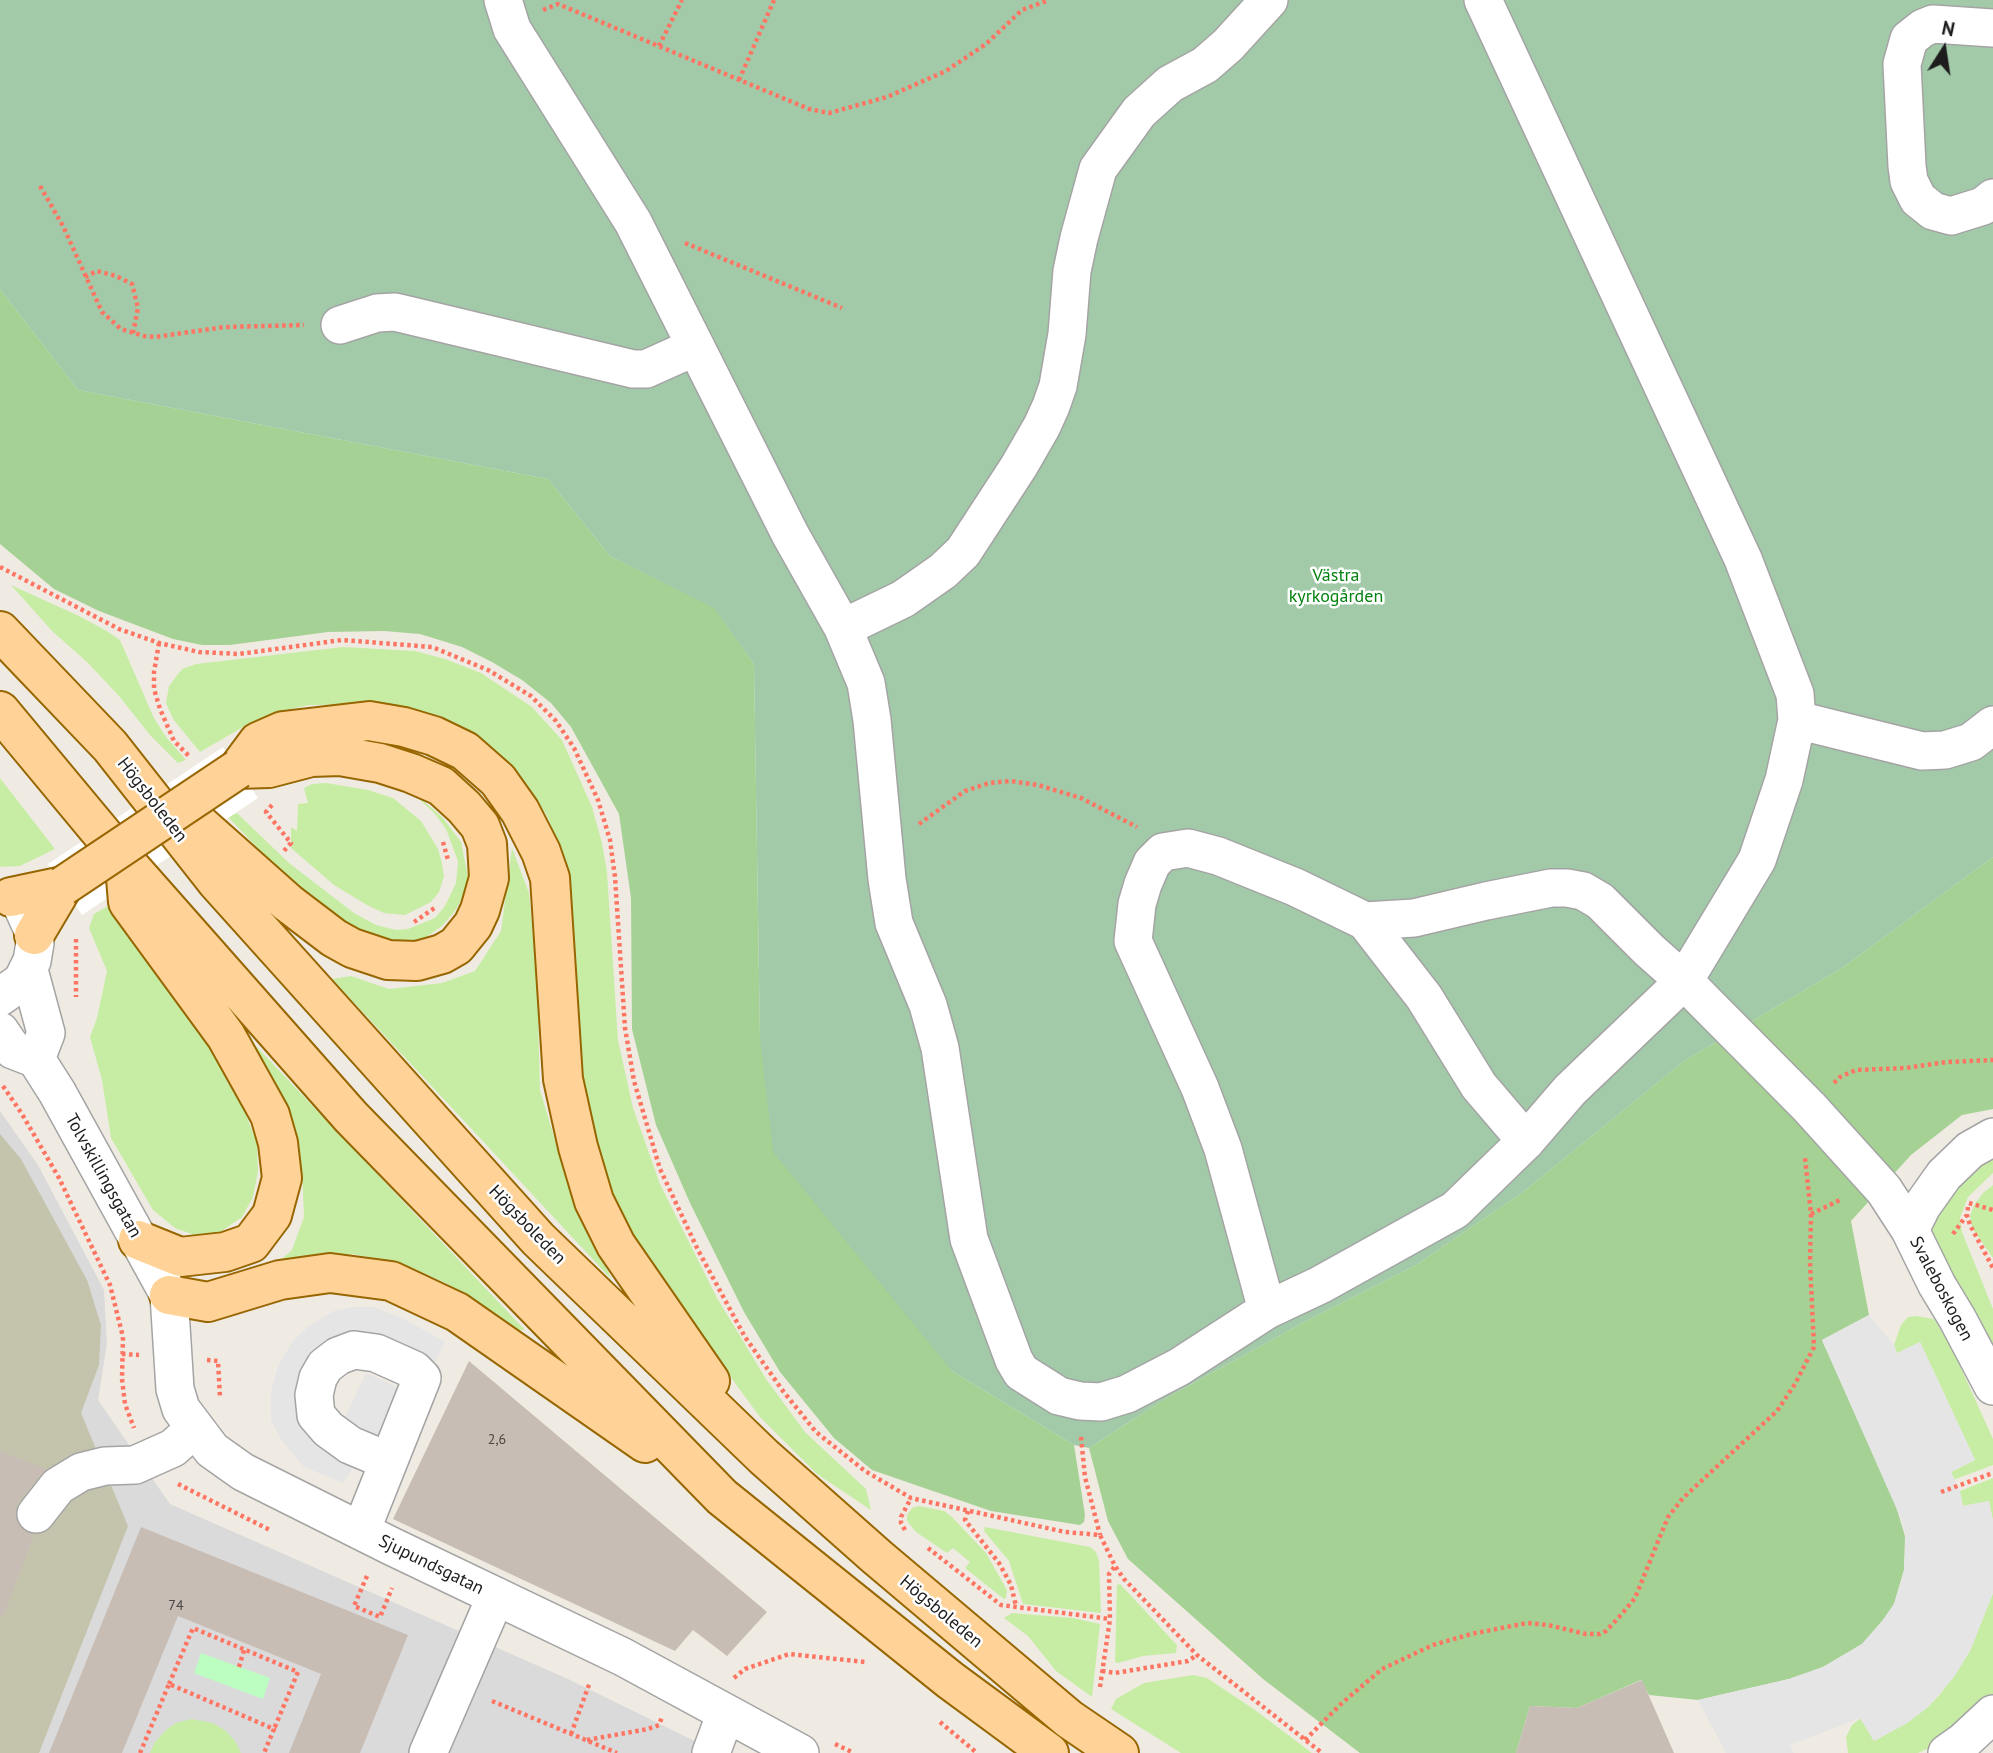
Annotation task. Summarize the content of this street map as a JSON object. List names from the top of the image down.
{
  "streets": {
    "main road": ["Högsboleden"],
    "street": ["Tolvskillingsgatan", "Svaleboskogen", "Sjupundsgatan"]
  },
  "crossings": [
    ["Tolvskillingsgatan", "Sjupundsgatan"]
  ],
  "parks": ["Västra kyrkogården"],
  "house_numbers": ["2,6", "74"],
  "north": "top"
}
